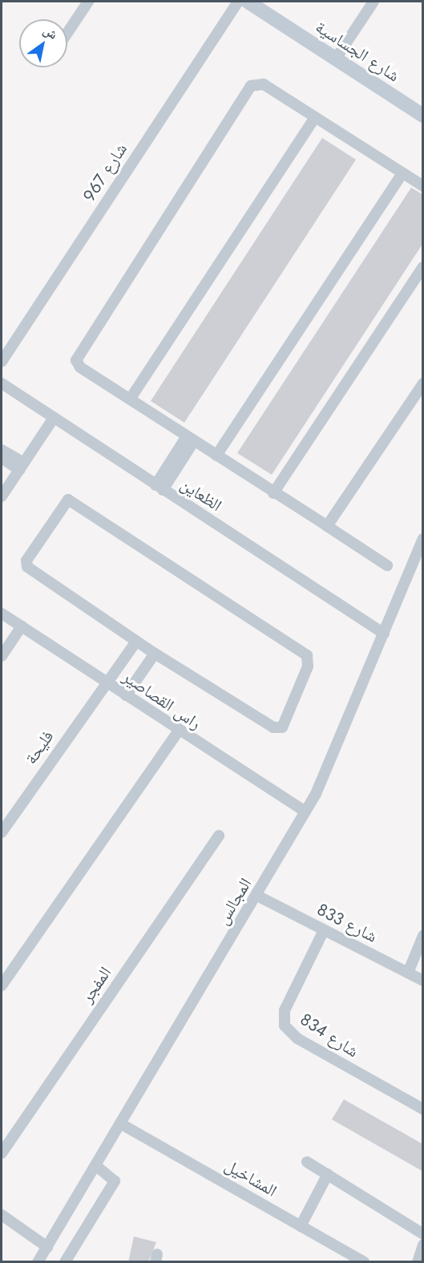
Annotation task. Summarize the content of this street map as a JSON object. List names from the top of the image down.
{
  "streets": {
    "street": [
      "شارع الجساسية",
      "شارع 967",
      "الظعاين",
      "راس القصاصير",
      "فليحة",
      "المجالس",
      "شارع 833",
      "المفجر",
      "شارع 834",
      "المشاخيل"
    ]
  },
  "crossings": [
    ["الظعاين", "المجالس"],
    ["راس القصاصير", "فليحة"],
    ["راس القصاصير", "المجالس"],
    ["المجالس", "شارع 833"],
    ["المجالس", "المشاخيل"],
    ["شارع 833", "شارع 834"]
  ],
  "north": "top right"
}
